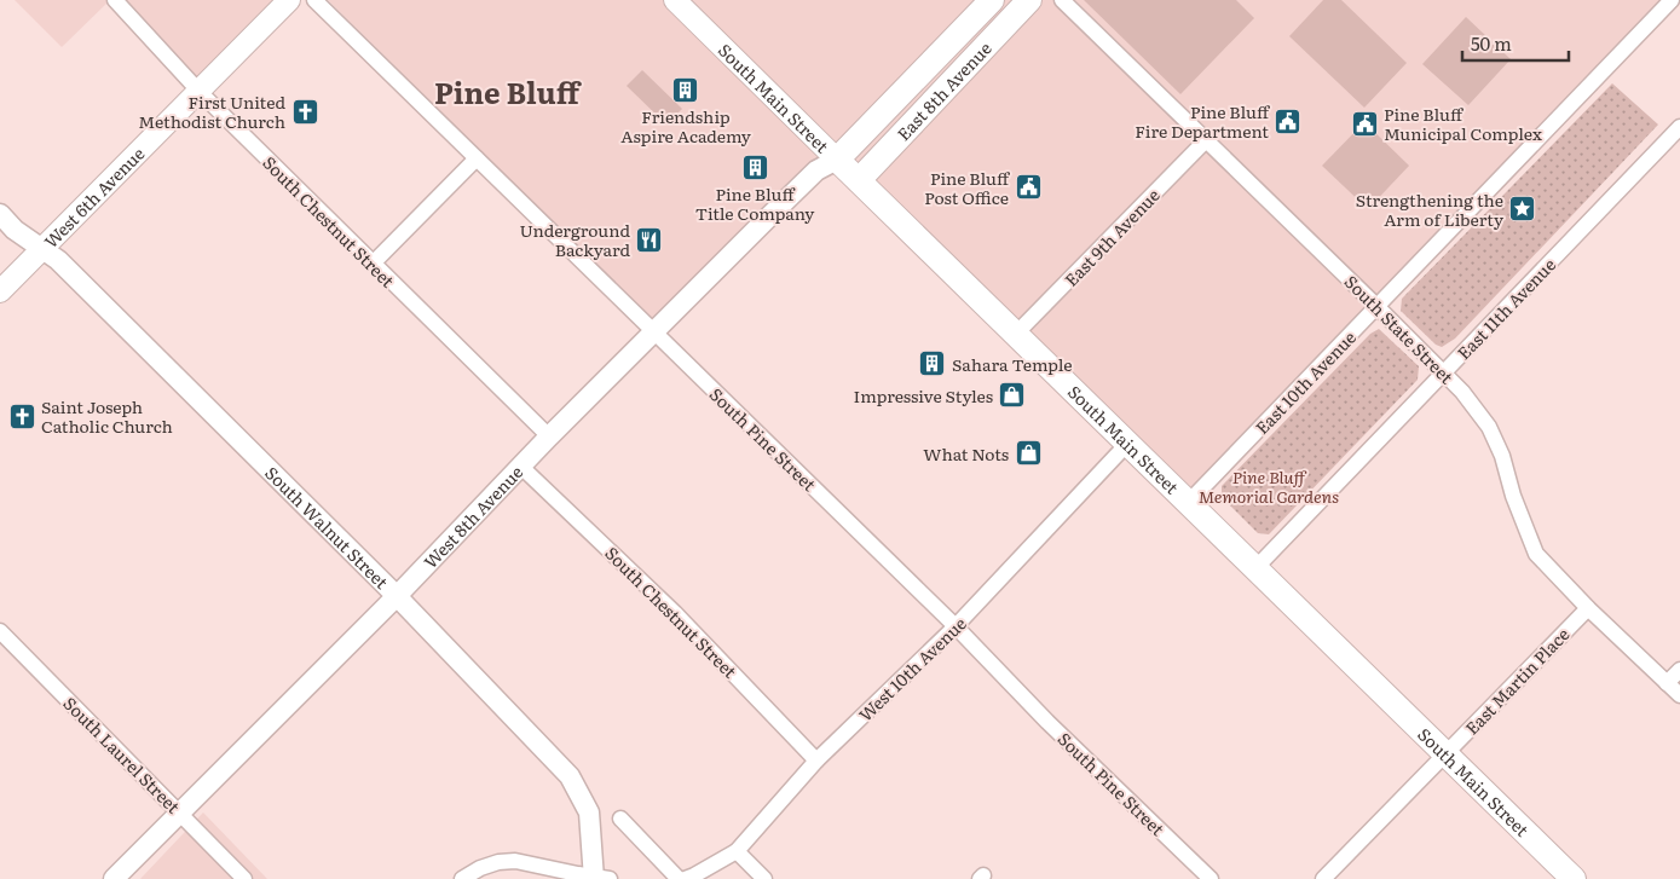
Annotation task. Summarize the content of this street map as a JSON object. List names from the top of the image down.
{
  "streets": {
    "main road": ["East 8th Avenue", "South Main Street", "West 6th Avenue"],
    "street": [
      "South Chestnut Street",
      "East 9th Avenue",
      "East 11th Avenue",
      "South State Street",
      "East 10th Avenue",
      "South Pine Street",
      "West 8th Avenue",
      "South Walnut Street",
      "West 10th Avenue",
      "East Martin Place",
      "South Laurel Street"
    ]
  },
  "crossings": [
    ["East 8th Avenue", "South Main Street"],
    ["East 8th Avenue", "West 8th Avenue"],
    ["South Main Street", "East 9th Avenue"],
    ["South Main Street", "East 11th Avenue"],
    ["South Main Street", "East 10th Avenue"],
    ["South Main Street", "West 8th Avenue"],
    ["South Main Street", "West 10th Avenue"],
    ["South Main Street", "East Martin Place"],
    ["West 6th Avenue", "South Chestnut Street"],
    ["West 6th Avenue", "South Walnut Street"],
    ["South Chestnut Street", "West 8th Avenue"],
    ["South Chestnut Street", "West 10th Avenue"],
    ["East 9th Avenue", "South State Street"],
    ["East 11th Avenue", "South State Street"],
    ["South State Street", "East 10th Avenue"],
    ["South State Street", "East Martin Place"],
    ["South Pine Street", "West 8th Avenue"],
    ["South Pine Street", "West 10th Avenue"],
    ["West 8th Avenue", "South Walnut Street"],
    ["West 8th Avenue", "South Laurel Street"]
  ],
  "districts": ["Pine Bluff"],
  "parks": ["Pine Bluff Memorial Gardens"],
  "places": {
    "building": ["Friendship Aspire Academy", "Pine Bluff Title Company", "Sahara Temple"],
    "church": ["First United Methodist Church", "Saint Joseph Catholic Church"],
    "public building": ["Pine Bluff Fire Department", "Pine Bluff Municipal Complex", "Pine Bluff Post Office"],
    "place": ["Strengthening the Arm of Liberty"],
    "restaurant": ["Underground Backyard"],
    "shop": ["Impressive Styles", "What Nots"]
  },
  "scale_bar": "50 m"
}
